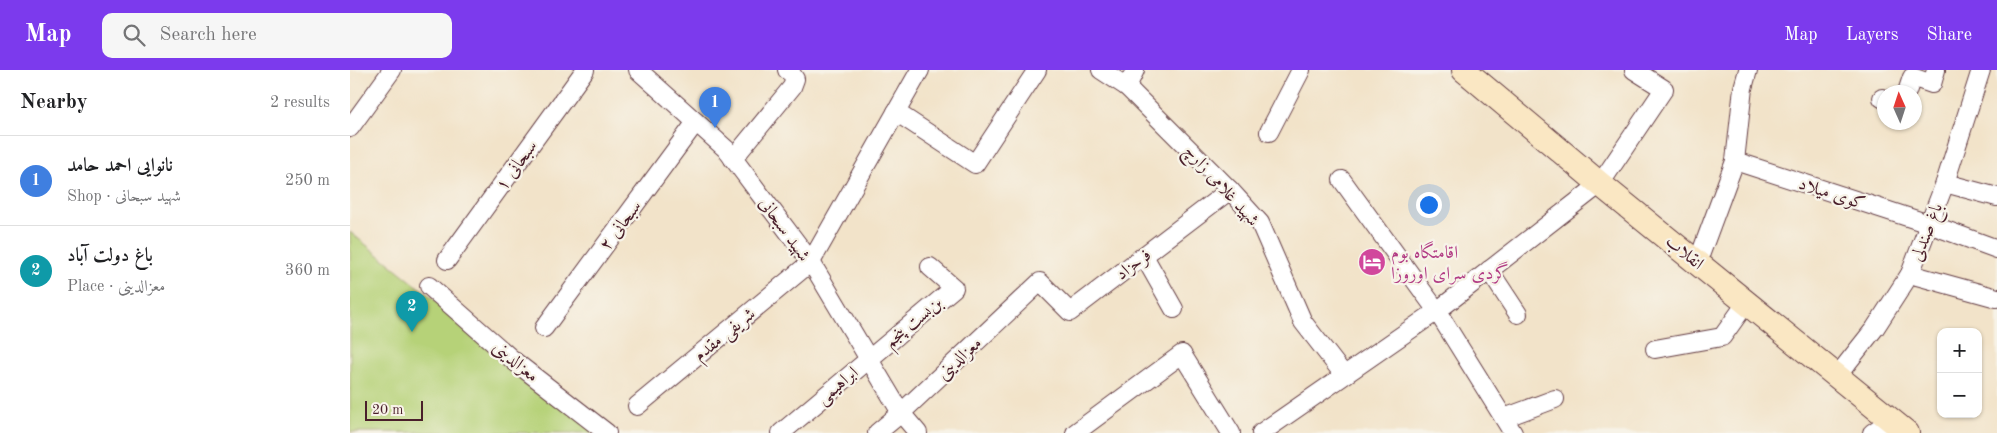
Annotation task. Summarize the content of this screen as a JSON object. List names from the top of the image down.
{
  "streets": {
    "main road": ["انقلاب"],
    "street": [
      "سبحانی ۱",
      "شهید غلامی زارچ",
      "کوی میلاد",
      "سبحانی ۲",
      "شهید سبحانی",
      "باغ صندلی",
      "فرحزاد",
      "بن‌بست پنجم",
      "شریفی مقدم",
      "معزالدینی",
      "ابراهیمی"
    ]
  },
  "crossings": [
    ["شهید غلامی زارچ", "فرحزاد"],
    ["کوی میلاد", "باغ صندلی"],
    ["سبحانی ۲", "شهید سبحانی"],
    ["شهید سبحانی", "بن‌بست پنجم"],
    ["شهید سبحانی", "شریفی مقدم"],
    ["شهید سبحانی", "معزالدینی"],
    ["شهید سبحانی", "ابراهیمی"],
    ["باغ صندلی", "انقلاب"],
    ["فرحزاد", "معزالدینی"],
    ["بن‌بست پنجم", "ابراهیمی"]
  ],
  "places": {
    "hotel": ["اقامتگاه بوم گردی سرای اوروزا"]
  },
  "scale_bar": "20 m",
  "north": "top",
  "page": {
    "header": "Map",
    "search": "Search here",
    "nav": ["Map", "Layers", "Share"],
    "heading": ["Nearby", "2 results"],
    "pins": ["1", "2"],
    "list": [
      {
        "mark": "1",
        "name": "نانوایی احمد حامد",
        "note": "Shop · شهید سبحانی",
        "value": "250 m"
      },
      {
        "mark": "2",
        "name": "باغ دولت آباد",
        "note": "Place · معزالدینی",
        "value": "360 m"
      }
    ],
    "map_buttons": ["+", "−"],
    "scale": "20 m"
  }
}
